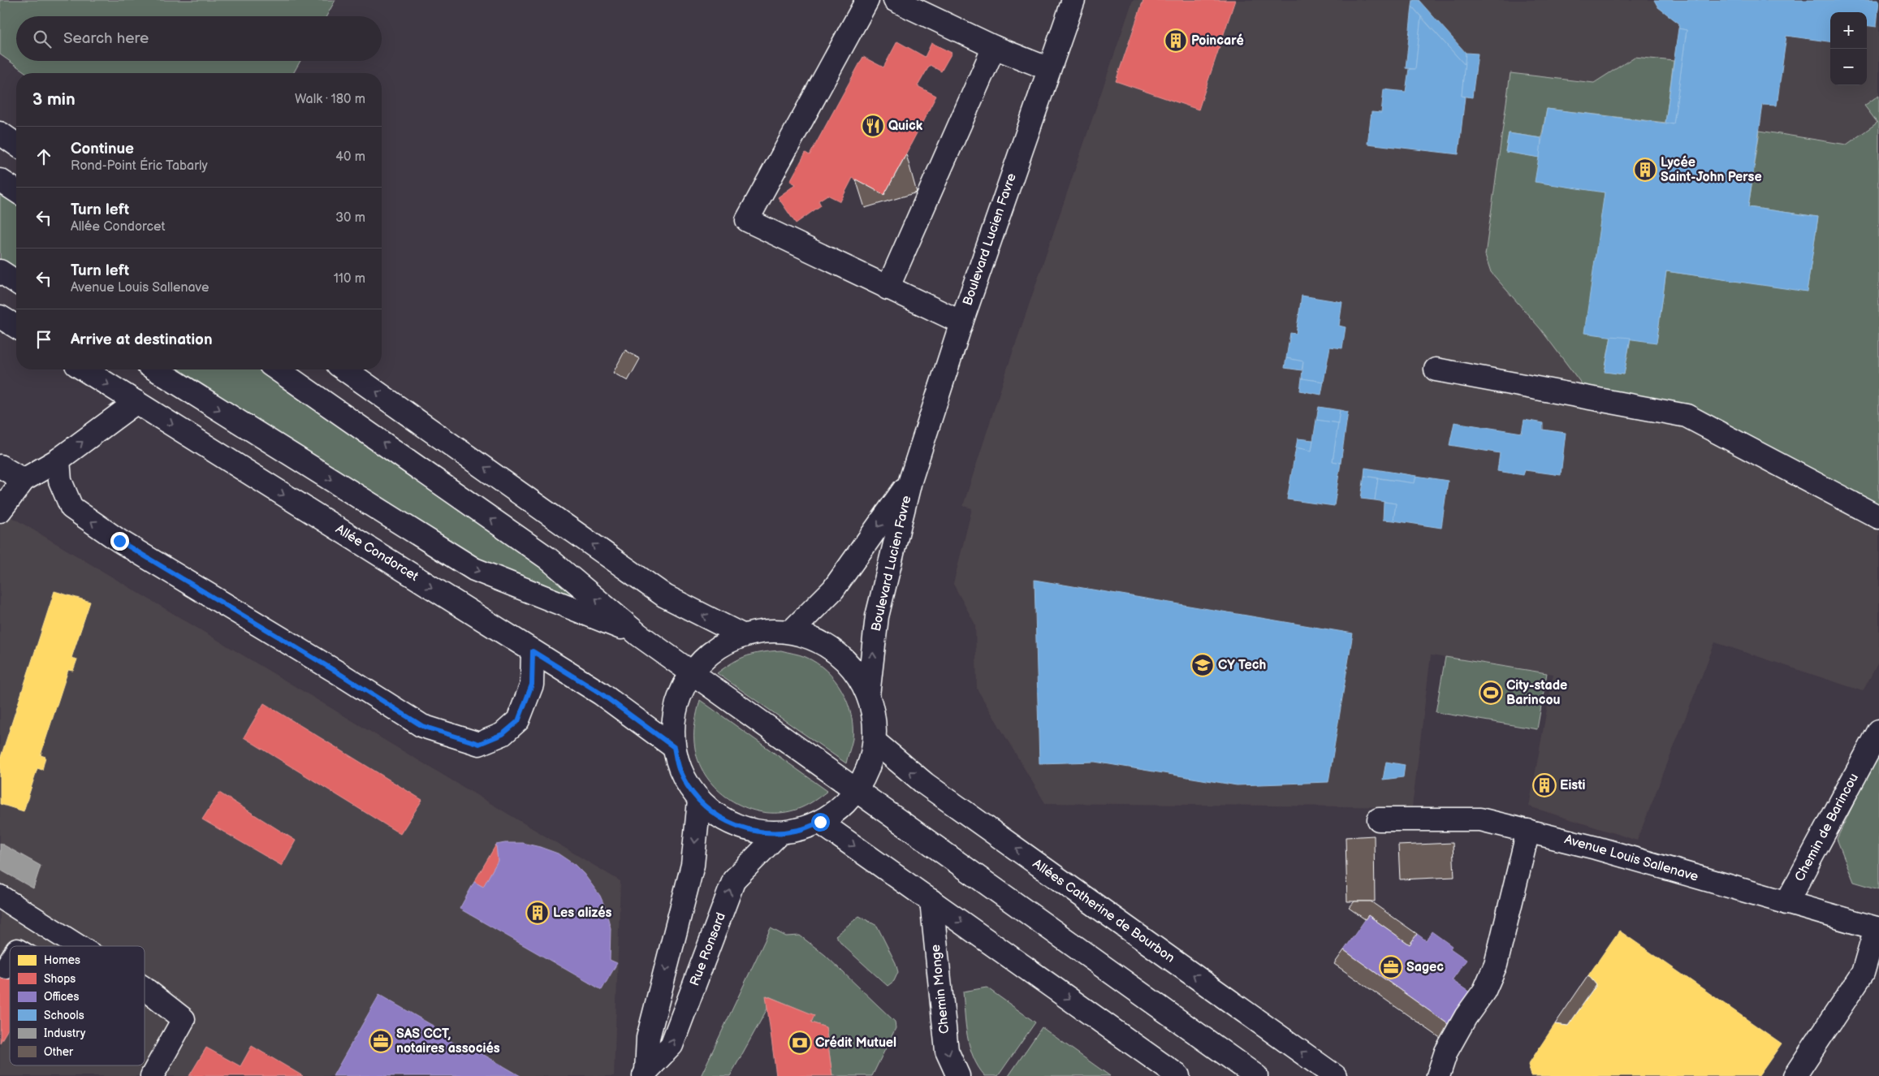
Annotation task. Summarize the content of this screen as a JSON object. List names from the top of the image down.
{
  "streets": {
    "main road": [
      "Boulevard Lucien Favre",
      "Allée Condorcet",
      "Chemin de Barincou",
      "Avenue Louis Sallenave",
      "Allées Catherine de Bourbon",
      "Rue Ronsard",
      "Chemin Monge"
    ]
  },
  "crossings": [
    ["Chemin de Barincou", "Avenue Louis Sallenave"]
  ],
  "one_way": ["Chemin Monge"],
  "places": {
    "building": [
      "Poincaré",
      "Lycée Saint-John Perse",
      "Eisti",
      "Les alizés"
    ],
    "restaurant": ["Quick"],
    "school or university": ["CY Tech"],
    "sports": ["City-stade Barincou"],
    "office": ["Sagec", "SAS CCT, notaires associés"],
    "bank": ["Crédit Mutuel"]
  },
  "legend": [
    "Homes",
    "Shops",
    "Offices",
    "Schools",
    "Industry",
    "Other"
  ],
  "page": {
    "map_buttons": ["+", "−"],
    "search": "Search here",
    "heading": ["3 min", "Walk · 180 m"],
    "list": [
      ["Continue", "Rond-Point Éric Tabarly", "40 m"],
      ["Turn left", "Allée Condorcet", "30 m"],
      ["Turn left", "Avenue Louis Sallenave", "110 m"],
      "Arrive at destination"
    ]
  }
}
